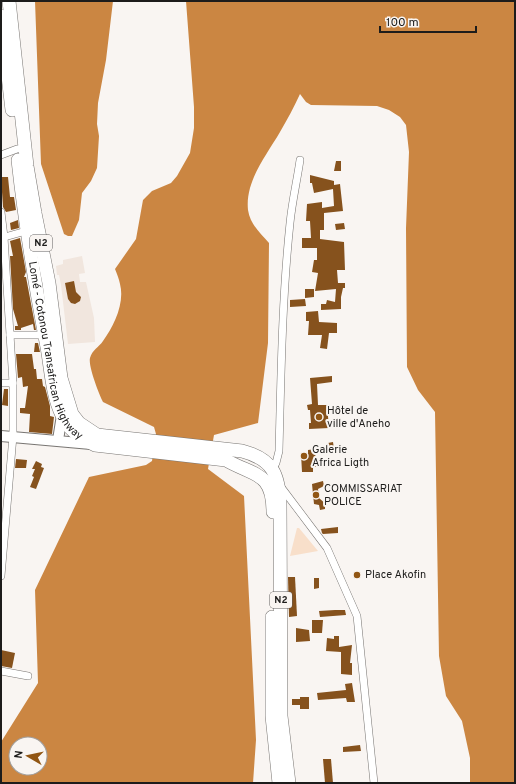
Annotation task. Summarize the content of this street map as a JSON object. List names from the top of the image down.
{
  "streets": {
    "highway": ["N2", "Lomé - Cotonou Transafrican Highway"]
  },
  "crossings": [
    ["N2", "Lomé - Cotonou Transafrican Highway"]
  ],
  "places": [
    "Hôtel de ville d'Aneho",
    "Galerie Africa Ligth",
    "COMMISSARIAT POLICE",
    "Place Akofin"
  ],
  "scale_bar": "100 m",
  "north": "left"
}
